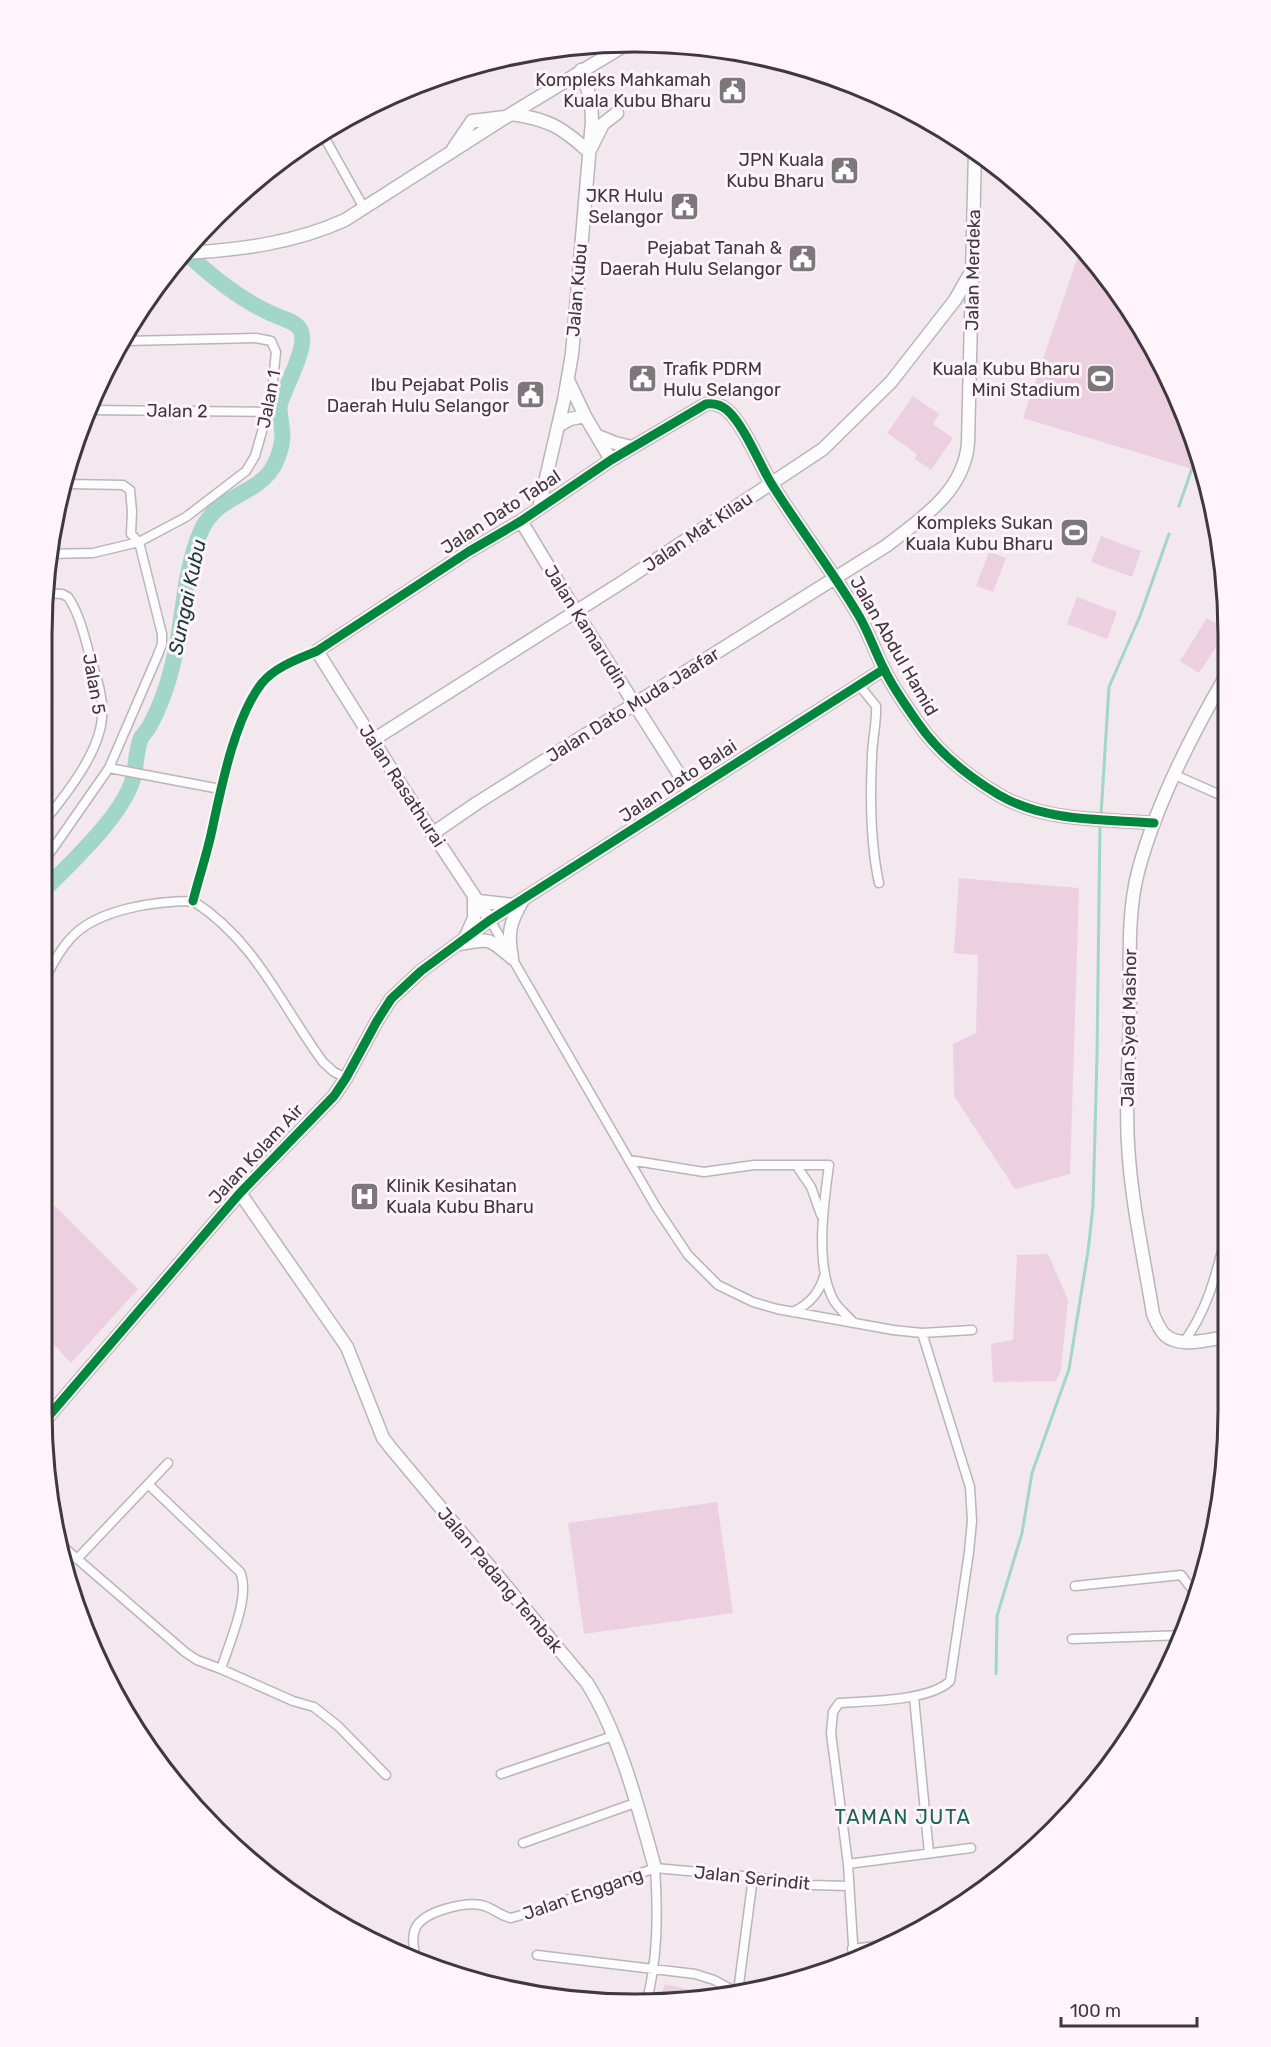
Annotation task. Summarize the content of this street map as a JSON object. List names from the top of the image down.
{
  "streets": {
    "street": [
      "Jalan Merdeka",
      "Jalan Kubu",
      "Jalan 1",
      "Jalan 2",
      "Jalan Dato Tabal",
      "Jalan Mat Kilau",
      "Jalan Kamarudin",
      "Jalan Abdul Hamid",
      "Jalan 5",
      "Jalan Dato Muda Jaafar",
      "Jalan Dato Balai",
      "Jalan Rasathurai",
      "Jalan Syed Mashor",
      "Jalan Kolam Air",
      "Jalan Padang Tembak",
      "Jalan Serindit",
      "Jalan Enggang"
    ]
  },
  "crossings": [
    ["Jalan Merdeka", "Jalan Mat Kilau"],
    ["Jalan Merdeka", "Jalan Abdul Hamid"],
    ["Jalan Merdeka", "Jalan Dato Muda Jaafar"],
    ["Jalan Kubu", "Jalan Dato Tabal"],
    ["Jalan 1", "Jalan 2"],
    ["Jalan Dato Tabal", "Jalan Kamarudin"],
    ["Jalan Dato Tabal", "Jalan Abdul Hamid"],
    ["Jalan Dato Tabal", "Jalan Rasathurai"],
    ["Jalan Mat Kilau", "Jalan Kamarudin"],
    ["Jalan Mat Kilau", "Jalan Abdul Hamid"],
    ["Jalan Mat Kilau", "Jalan Rasathurai"],
    ["Jalan Kamarudin", "Jalan Dato Muda Jaafar"],
    ["Jalan Kamarudin", "Jalan Dato Balai"],
    ["Jalan Abdul Hamid", "Jalan Dato Muda Jaafar"],
    ["Jalan Abdul Hamid", "Jalan Dato Balai"],
    ["Jalan Abdul Hamid", "Jalan Syed Mashor"],
    ["Jalan Dato Muda Jaafar", "Jalan Rasathurai"],
    ["Jalan Dato Balai", "Jalan Rasathurai"],
    ["Jalan Dato Balai", "Jalan Kolam Air"],
    ["Jalan Rasathurai", "Jalan Kolam Air"],
    ["Jalan Kolam Air", "Jalan Padang Tembak"],
    ["Jalan Padang Tembak", "Jalan Serindit"],
    ["Jalan Padang Tembak", "Jalan Enggang"],
    ["Jalan Serindit", "Jalan Enggang"]
  ],
  "districts": ["TAMAN JUTA"],
  "water": ["Sungai Kubu"],
  "places": {
    "public building": [
      "Kompleks Mahkamah Kuala Kubu Bharu",
      "JPN Kuala Kubu Bharu",
      "JKR Hulu Selangor",
      "Pejabat Tanah & Daerah Hulu Selangor",
      "Trafik PDRM Hulu Selangor",
      "Ibu Pejabat Polis Daerah Hulu Selangor"
    ],
    "sports": ["Kuala Kubu Bharu Mini Stadium", "Kompleks Sukan Kuala Kubu Bharu"],
    "hospital": ["Klinik Kesihatan Kuala Kubu Bharu"]
  },
  "scale_bar": "100 m"
}
